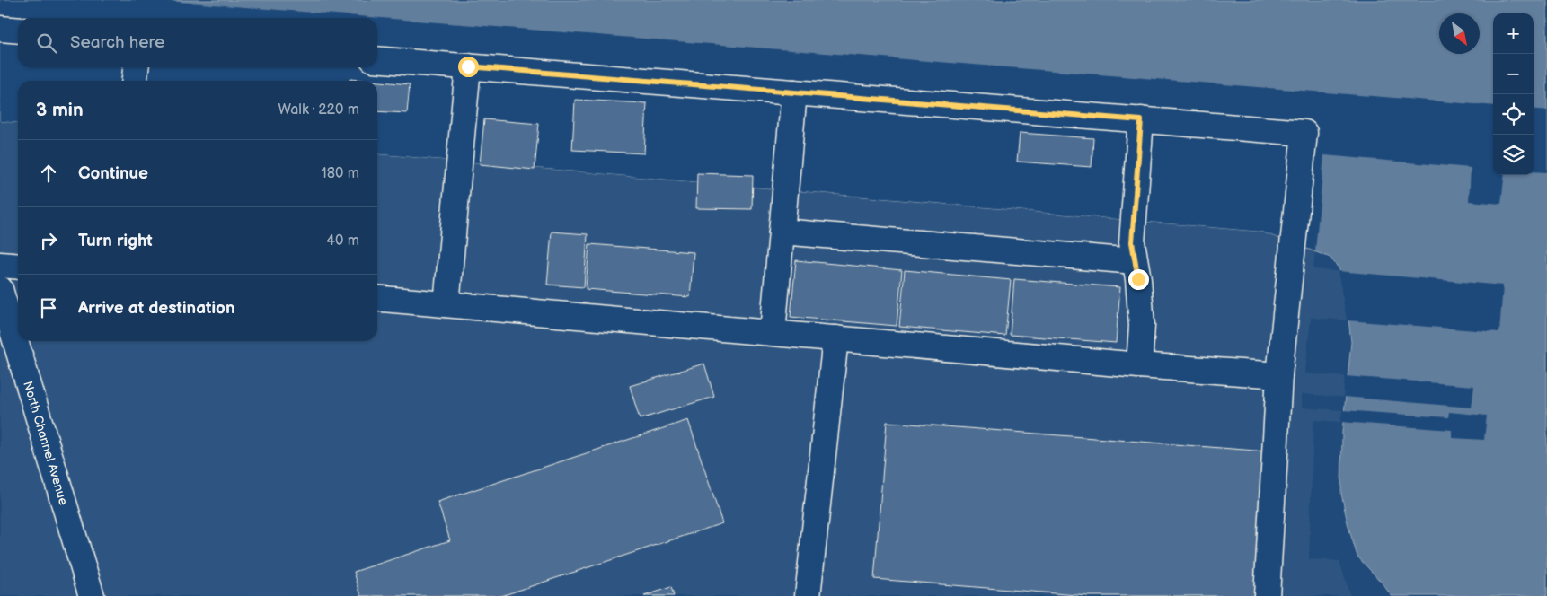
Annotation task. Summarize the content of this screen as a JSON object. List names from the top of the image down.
{
  "streets": {
    "lane": ["North Channel Avenue"]
  },
  "north": "bottom right",
  "page": {
    "map_buttons": ["+", "−"],
    "search": "Search here",
    "heading": ["3 min", "Walk · 220 m"],
    "list": [
      ["Continue", "180 m"],
      ["Turn right", "40 m"],
      "Arrive at destination"
    ]
  }
}
